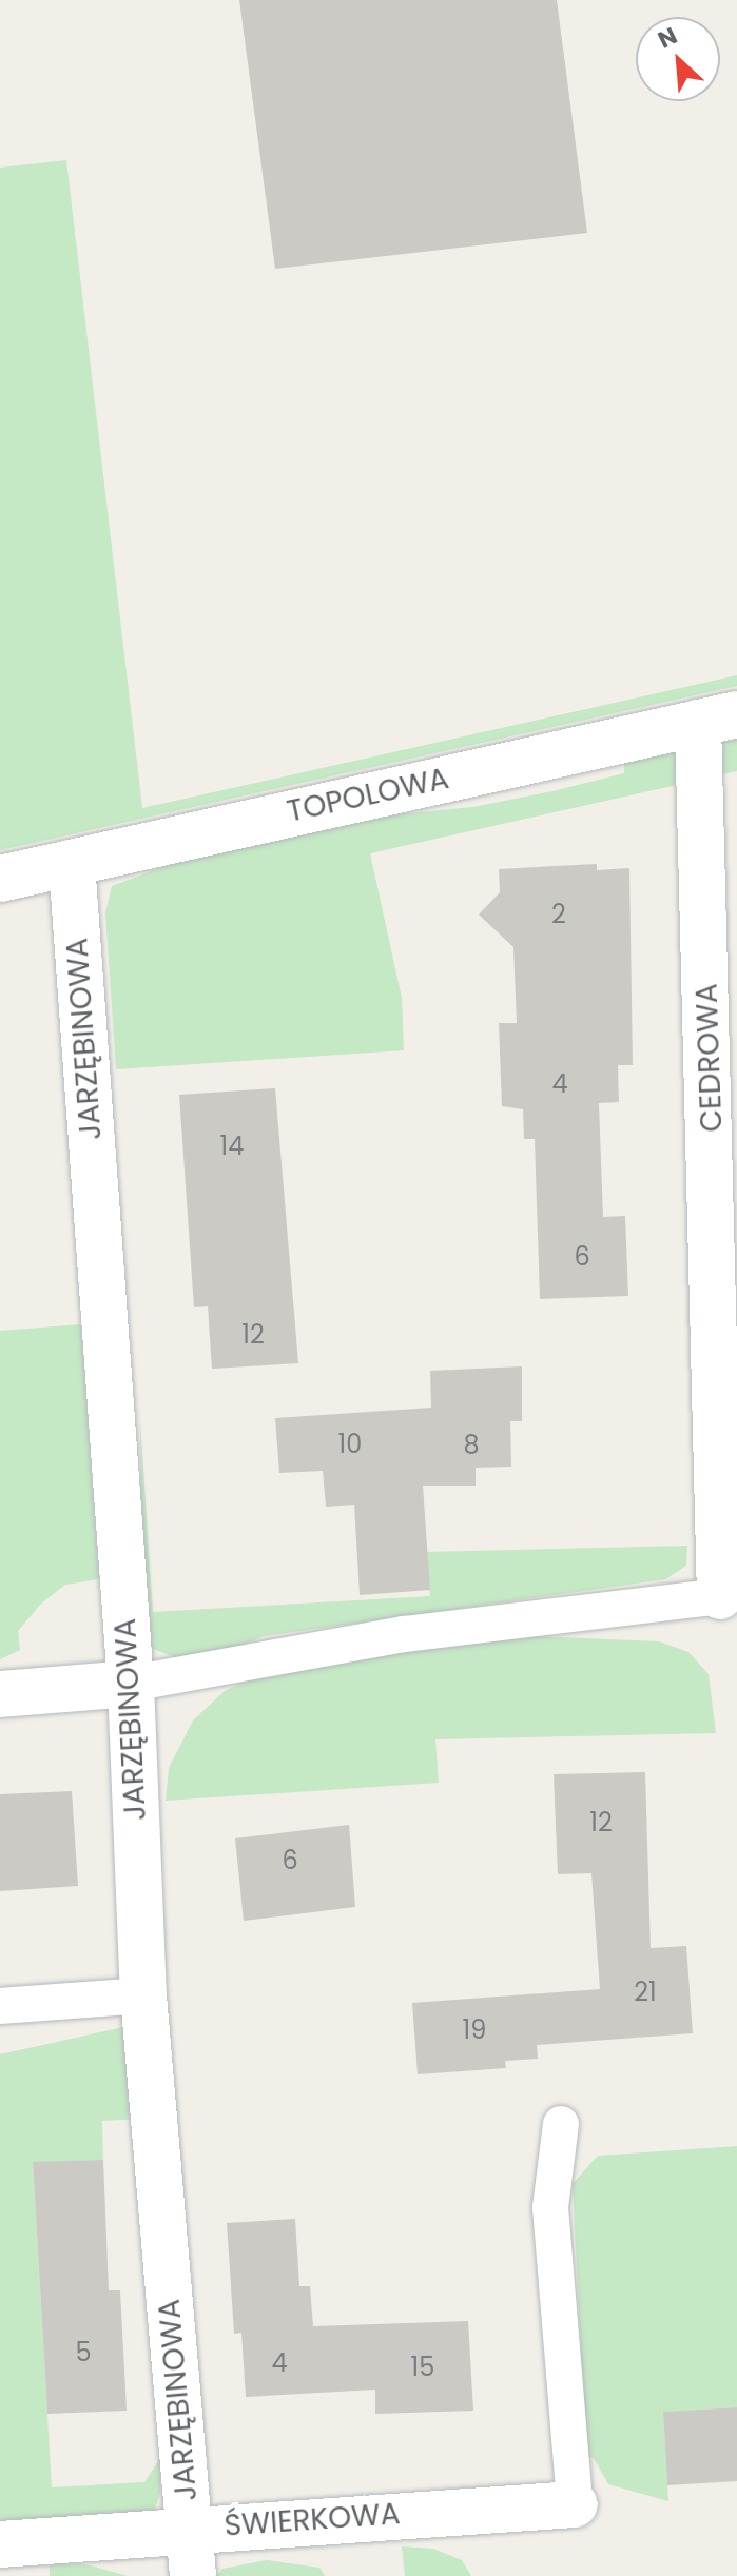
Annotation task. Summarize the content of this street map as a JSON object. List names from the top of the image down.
{
  "streets": {
    "street": [
      "TOPOLOWA",
      "JARZĘBINOWA",
      "CEDROWA",
      "ŚWIERKOWA"
    ]
  },
  "crossings": [
    ["TOPOLOWA", "JARZĘBINOWA"],
    ["TOPOLOWA", "CEDROWA"],
    ["JARZĘBINOWA", "ŚWIERKOWA"]
  ],
  "house_numbers": [
    "2",
    "4",
    "14",
    "6",
    "12",
    "10",
    "8",
    "12",
    "6",
    "21",
    "19",
    "5",
    "4",
    "15"
  ],
  "north": "top left"
}
